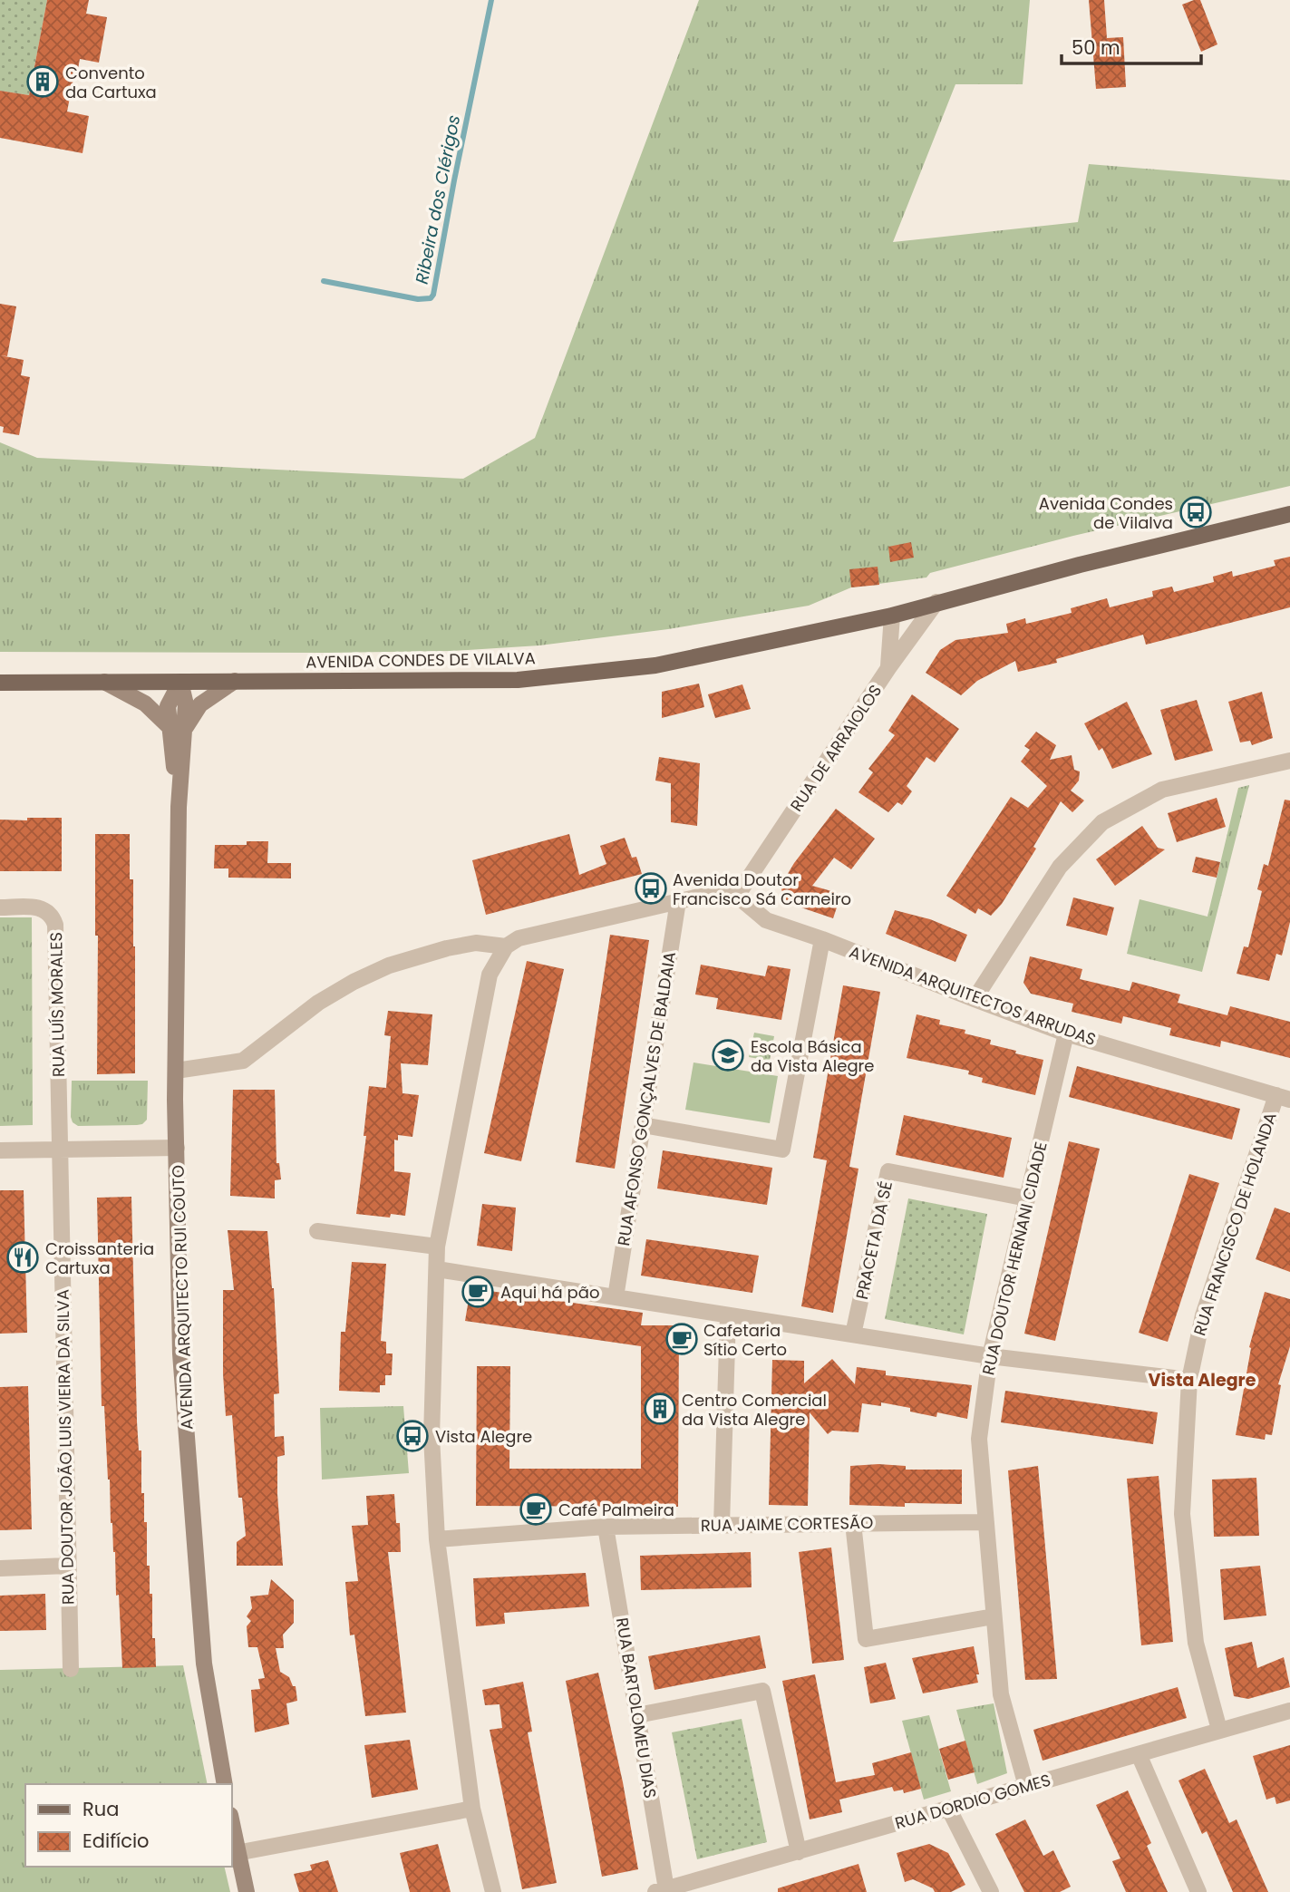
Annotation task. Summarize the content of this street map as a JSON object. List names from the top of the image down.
{
  "streets": {
    "main road": ["AVENIDA CONDES DE VILALVA"],
    "street": [
      "RUA DE ARRAIOLOS",
      "AVENIDA ARQUITECTOS ARRUDAS",
      "RUA LUÍS MORALES",
      "RUA AFONSO GONÇALVES DE BALDAIA",
      "RUA FRANCISCO DE HOLANDA",
      "PRACETA DA SÉ",
      "RUA DOUTOR HERNANI CIDADE",
      "AVENIDA ARQUITECTO RUI COUTO",
      "RUA DOUTOR JOÃO LUIS VIEIRA DA SILVA",
      "RUA JAIME CORTESÃO",
      "RUA BARTOLOMEU DIAS",
      "RUA DORDIO GOMES"
    ]
  },
  "crossings": [
    ["AVENIDA CONDES DE VILALVA", "RUA DE ARRAIOLOS"],
    ["AVENIDA CONDES DE VILALVA", "AVENIDA ARQUITECTO RUI COUTO"],
    ["RUA DE ARRAIOLOS", "AVENIDA ARQUITECTOS ARRUDAS"],
    ["AVENIDA ARQUITECTOS ARRUDAS", "RUA FRANCISCO DE HOLANDA"],
    ["AVENIDA ARQUITECTOS ARRUDAS", "RUA DOUTOR HERNANI CIDADE"],
    ["RUA LUÍS MORALES", "RUA DOUTOR JOÃO LUIS VIEIRA DA SILVA"],
    ["RUA FRANCISCO DE HOLANDA", "RUA DORDIO GOMES"],
    ["PRACETA DA SÉ", "RUA DOUTOR HERNANI CIDADE"],
    ["RUA DOUTOR HERNANI CIDADE", "RUA JAIME CORTESÃO"],
    ["RUA DOUTOR HERNANI CIDADE", "RUA DORDIO GOMES"],
    ["RUA JAIME CORTESÃO", "RUA BARTOLOMEU DIAS"],
    ["RUA BARTOLOMEU DIAS", "RUA DORDIO GOMES"]
  ],
  "districts": ["Vista Alegre"],
  "water": ["Ribeira dos Clérigos"],
  "places": {
    "building": ["Convento da Cartuxa", "Centro Comercial da Vista Alegre"],
    "bus stop": ["Avenida Condes de Vilalva", "Avenida Doutor Francisco Sá Carneiro", "Vista Alegre"],
    "school or university": ["Escola Básica da Vista Alegre"],
    "restaurant": ["Croissanteria Cartuxa"],
    "cafe": ["Aqui há pão", "Cafetaria Sítio Certo", "Café Palmeira"]
  },
  "legend": ["Rua", "Edifício"],
  "scale_bar": "50 m"
}
